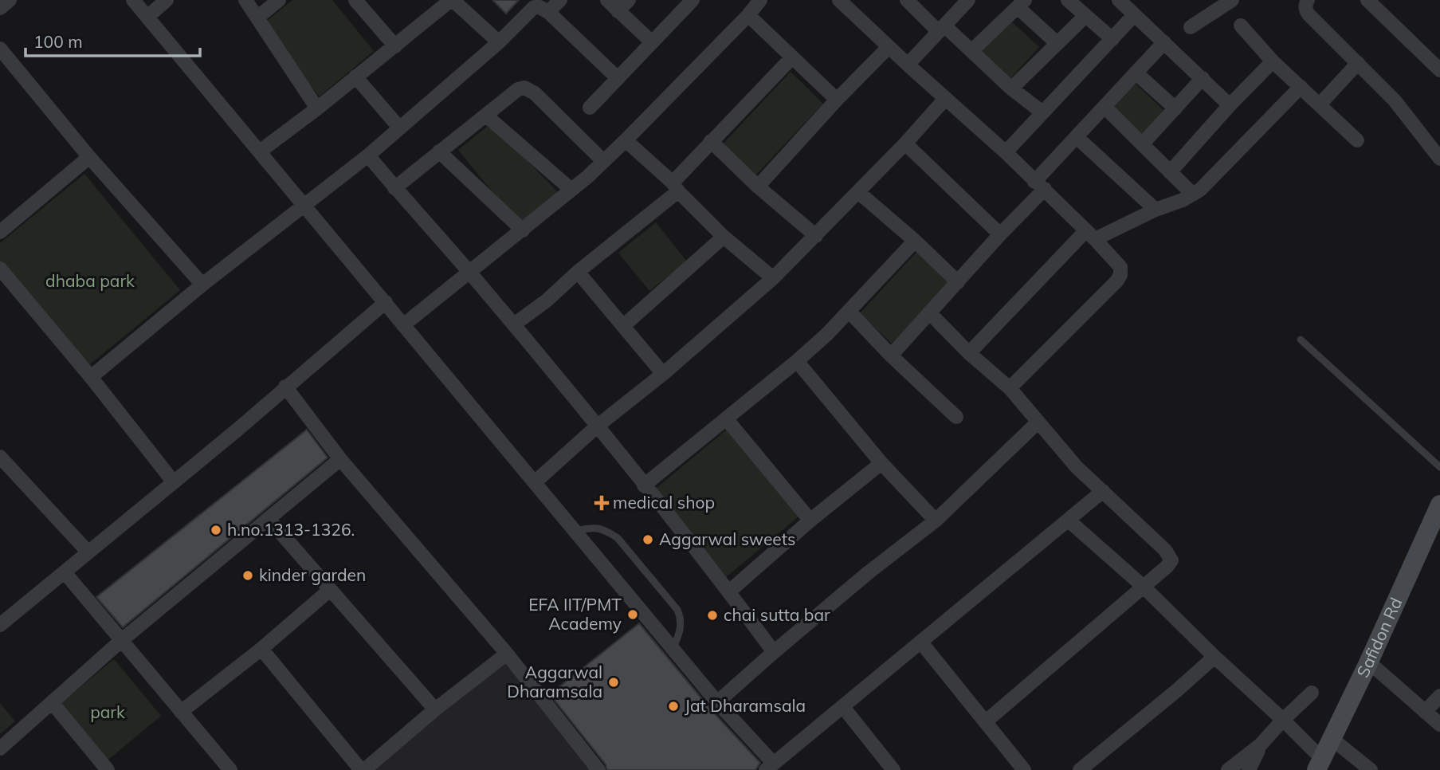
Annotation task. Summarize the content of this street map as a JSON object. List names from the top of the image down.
{
  "streets": {
    "main road": ["Safidon Rd"]
  },
  "parks": ["dhaba park", "park"],
  "places": {
    "health": ["medical shop"],
    "other": [
      "h.no.1313-1326.",
      "Aggarwal sweets",
      "kinder garden",
      "EFA IIT/PMT Academy",
      "chai sutta bar",
      "Aggarwal Dharamsala",
      "Jat Dharamsala"
    ]
  },
  "scale_bar": "100 m"
}
